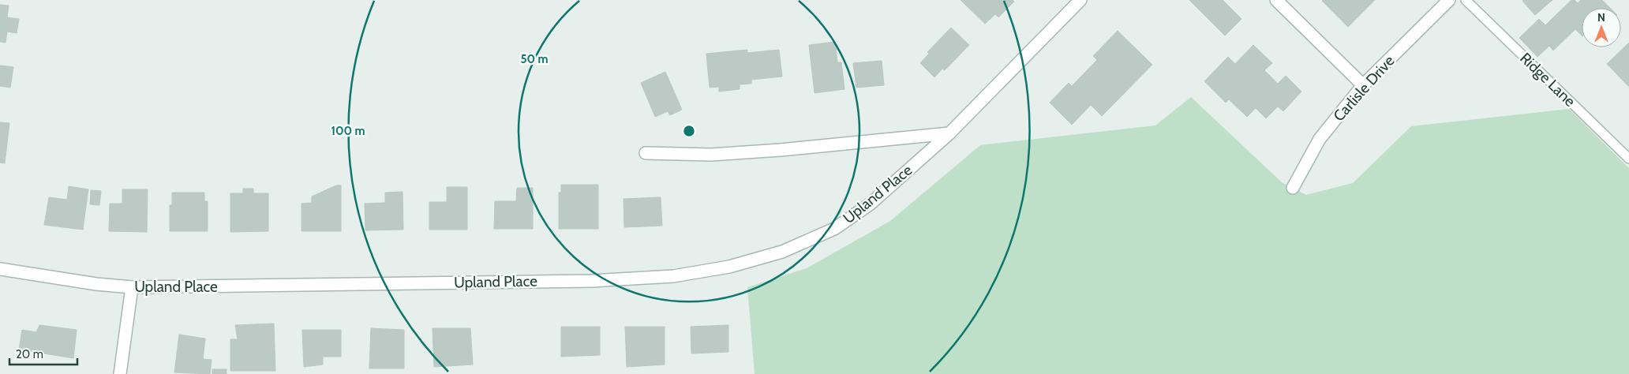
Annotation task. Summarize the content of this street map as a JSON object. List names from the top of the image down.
{
  "streets": {
    "street": ["Carlisle Drive", "Upland Place"],
    "lane": ["Ridge Lane"]
  },
  "scale_bar": "20 m",
  "north": "top",
  "rings": ["50 m", "100 m"]
}
